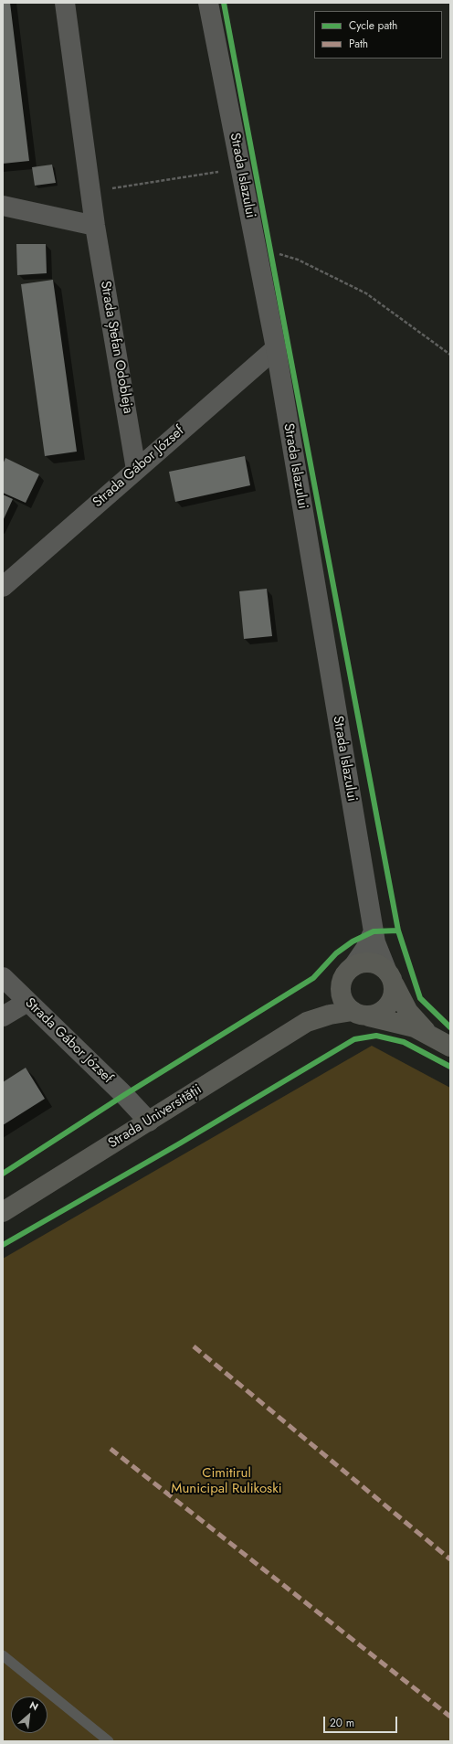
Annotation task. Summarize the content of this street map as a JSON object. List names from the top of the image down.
{
  "streets": {
    "main road": ["Strada Universității"],
    "street": ["Strada Islazului", "Strada Ștefan Odobleja", "Strada Gábor József"]
  },
  "crossings": [
    ["Strada Islazului", "Strada Gábor József"],
    ["Strada Islazului", "Strada Universității"],
    ["Strada Ștefan Odobleja", "Strada Gábor József"],
    ["Strada Gábor József", "Strada Universității"]
  ],
  "parks": ["Cimitirul Municipal Rulikoski"],
  "legend": ["Cycle path", "Path"],
  "scale_bar": "20 m",
  "north": "top right"
}
